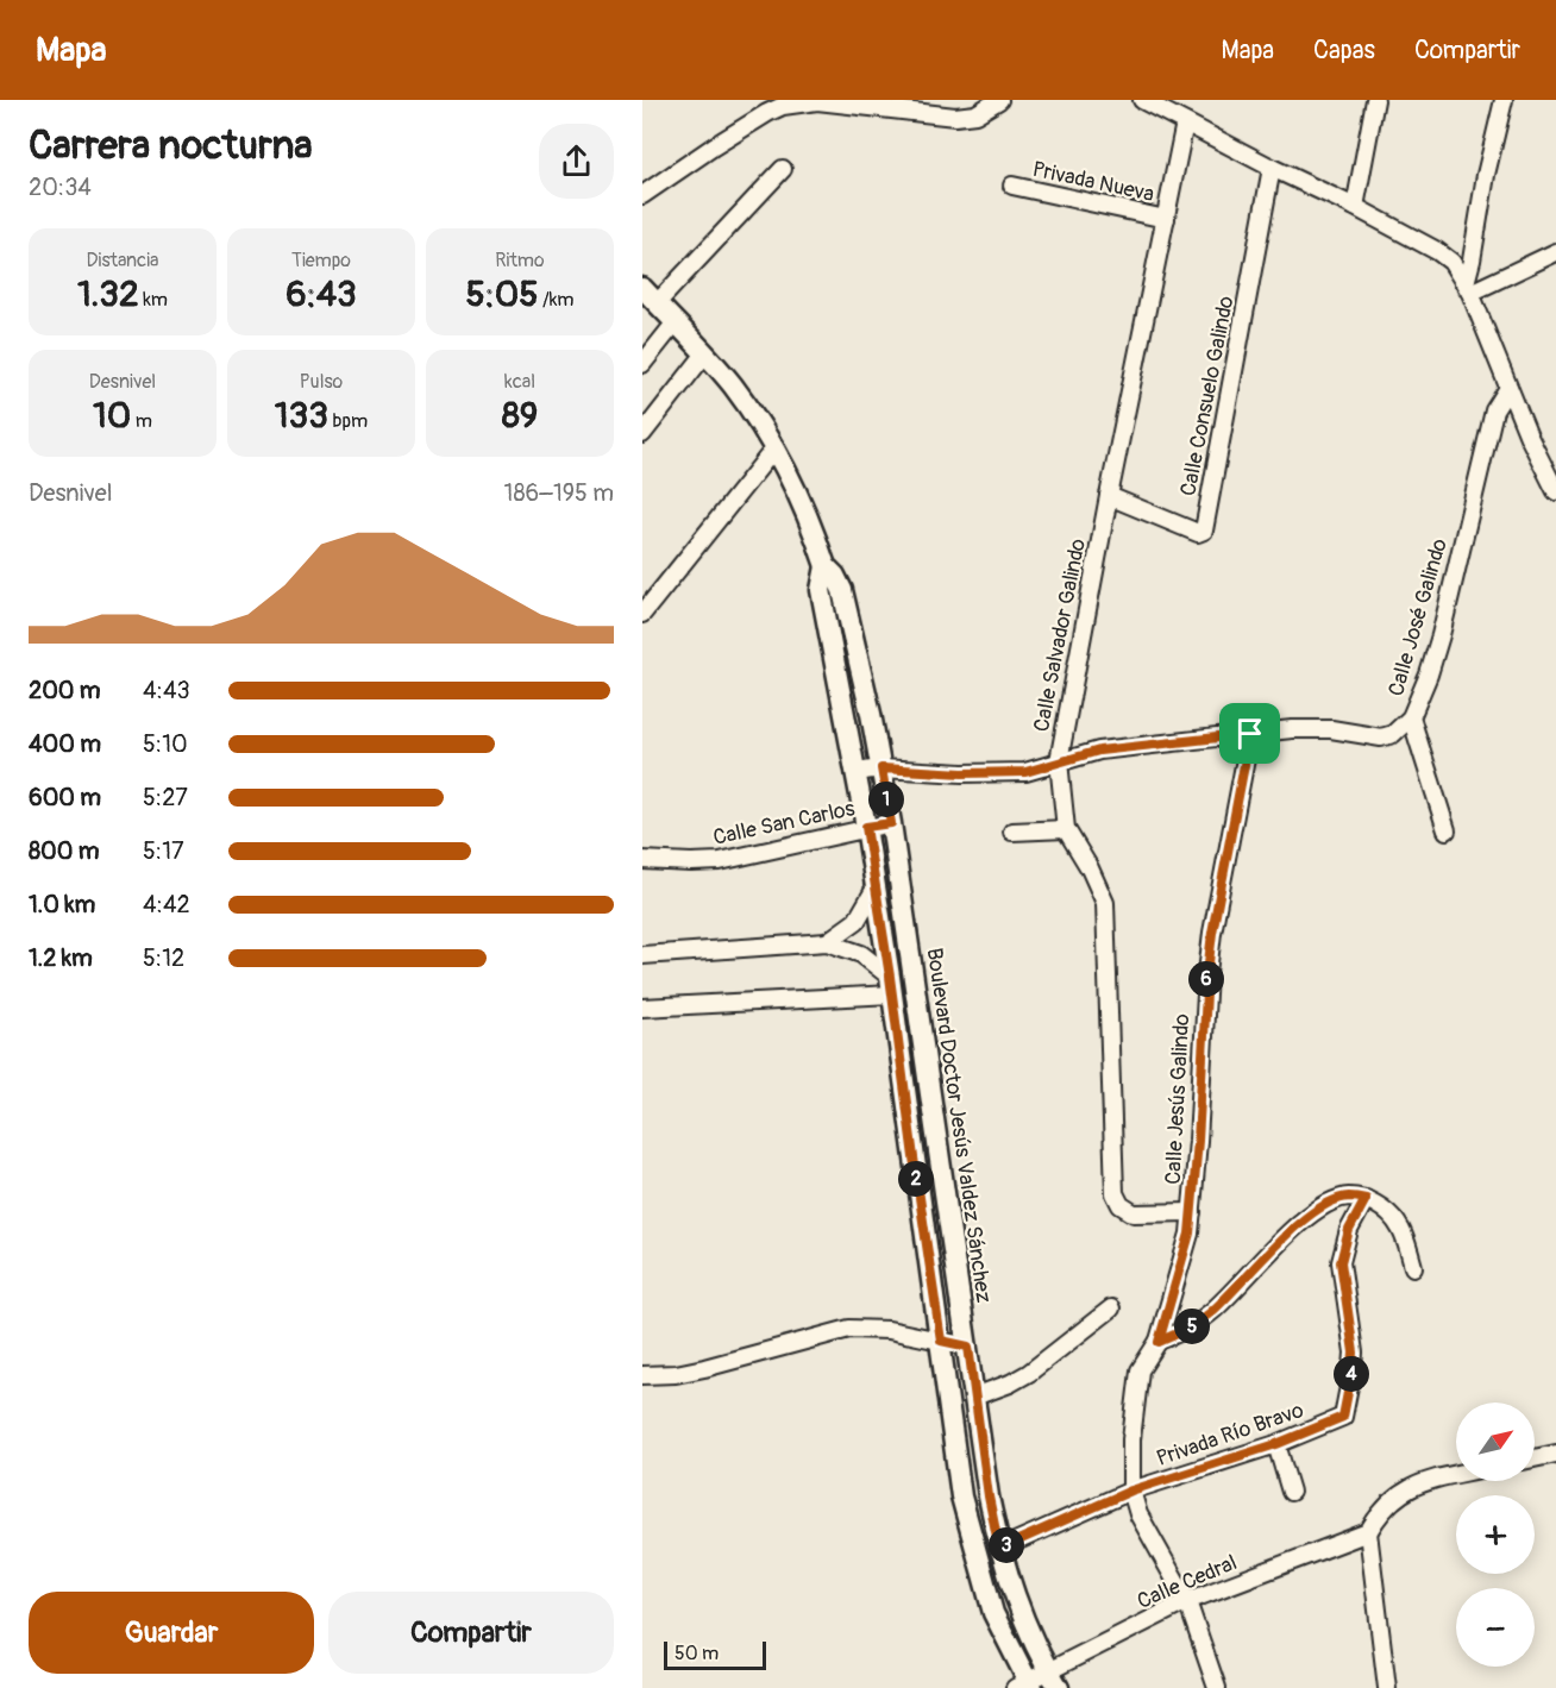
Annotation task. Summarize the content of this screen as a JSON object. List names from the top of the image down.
{
  "streets": {
    "main road": ["Boulevard Doctor Jesús Valdez Sánchez"],
    "street": [
      "Privada Nueva",
      "Calle Consuelo Galindo",
      "Calle José Galindo",
      "Calle Salvador Galindo",
      "Calle San Carlos",
      "Calle Jesús Galindo",
      "Privada Río Bravo",
      "Calle Cedral"
    ]
  },
  "crossings": [
    ["Privada Nueva", "Calle Salvador Galindo"],
    ["Calle Consuelo Galindo", "Calle Salvador Galindo"],
    ["Calle José Galindo", "Calle Salvador Galindo"],
    ["Calle José Galindo", "Calle Jesús Galindo"],
    ["Calle José Galindo", "Boulevard Doctor Jesús Valdez Sánchez"],
    ["Calle Salvador Galindo", "Calle Jesús Galindo"],
    ["Calle San Carlos", "Boulevard Doctor Jesús Valdez Sánchez"],
    ["Calle Jesús Galindo", "Privada Río Bravo"],
    ["Boulevard Doctor Jesús Valdez Sánchez", "Privada Río Bravo"],
    ["Boulevard Doctor Jesús Valdez Sánchez", "Calle Cedral"]
  ],
  "scale_bar": "50 m",
  "north": "top right",
  "page": {
    "header": "Mapa",
    "nav": ["Mapa", "Capas", "Compartir"],
    "heading": ["Carrera nocturna", "20:34"],
    "stats": [
      ["Distancia", "1.32 km"],
      ["Tiempo", "6:43"],
      ["Ritmo", "5:05 /km"],
      ["Desnivel", "10 m"],
      ["Pulso", "133 bpm"],
      ["kcal", "89"]
    ],
    "chart": ["Desnivel", "186–195 m"],
    "list": [
      {
        "name": "200 m",
        "note": "4:43"
      },
      {
        "name": "400 m",
        "note": "5:10"
      },
      {
        "name": "600 m",
        "note": "5:27"
      },
      {
        "name": "800 m",
        "note": "5:17"
      },
      {
        "name": "1.0 km",
        "note": "4:42"
      },
      {
        "name": "1.2 km",
        "note": "5:12"
      }
    ],
    "pins": [
      "1",
      "6",
      "2",
      "5",
      "4",
      "3"
    ],
    "map_buttons": ["+", "−"],
    "buttons": ["Guardar", "Compartir"],
    "scale": "50 m"
  }
}
